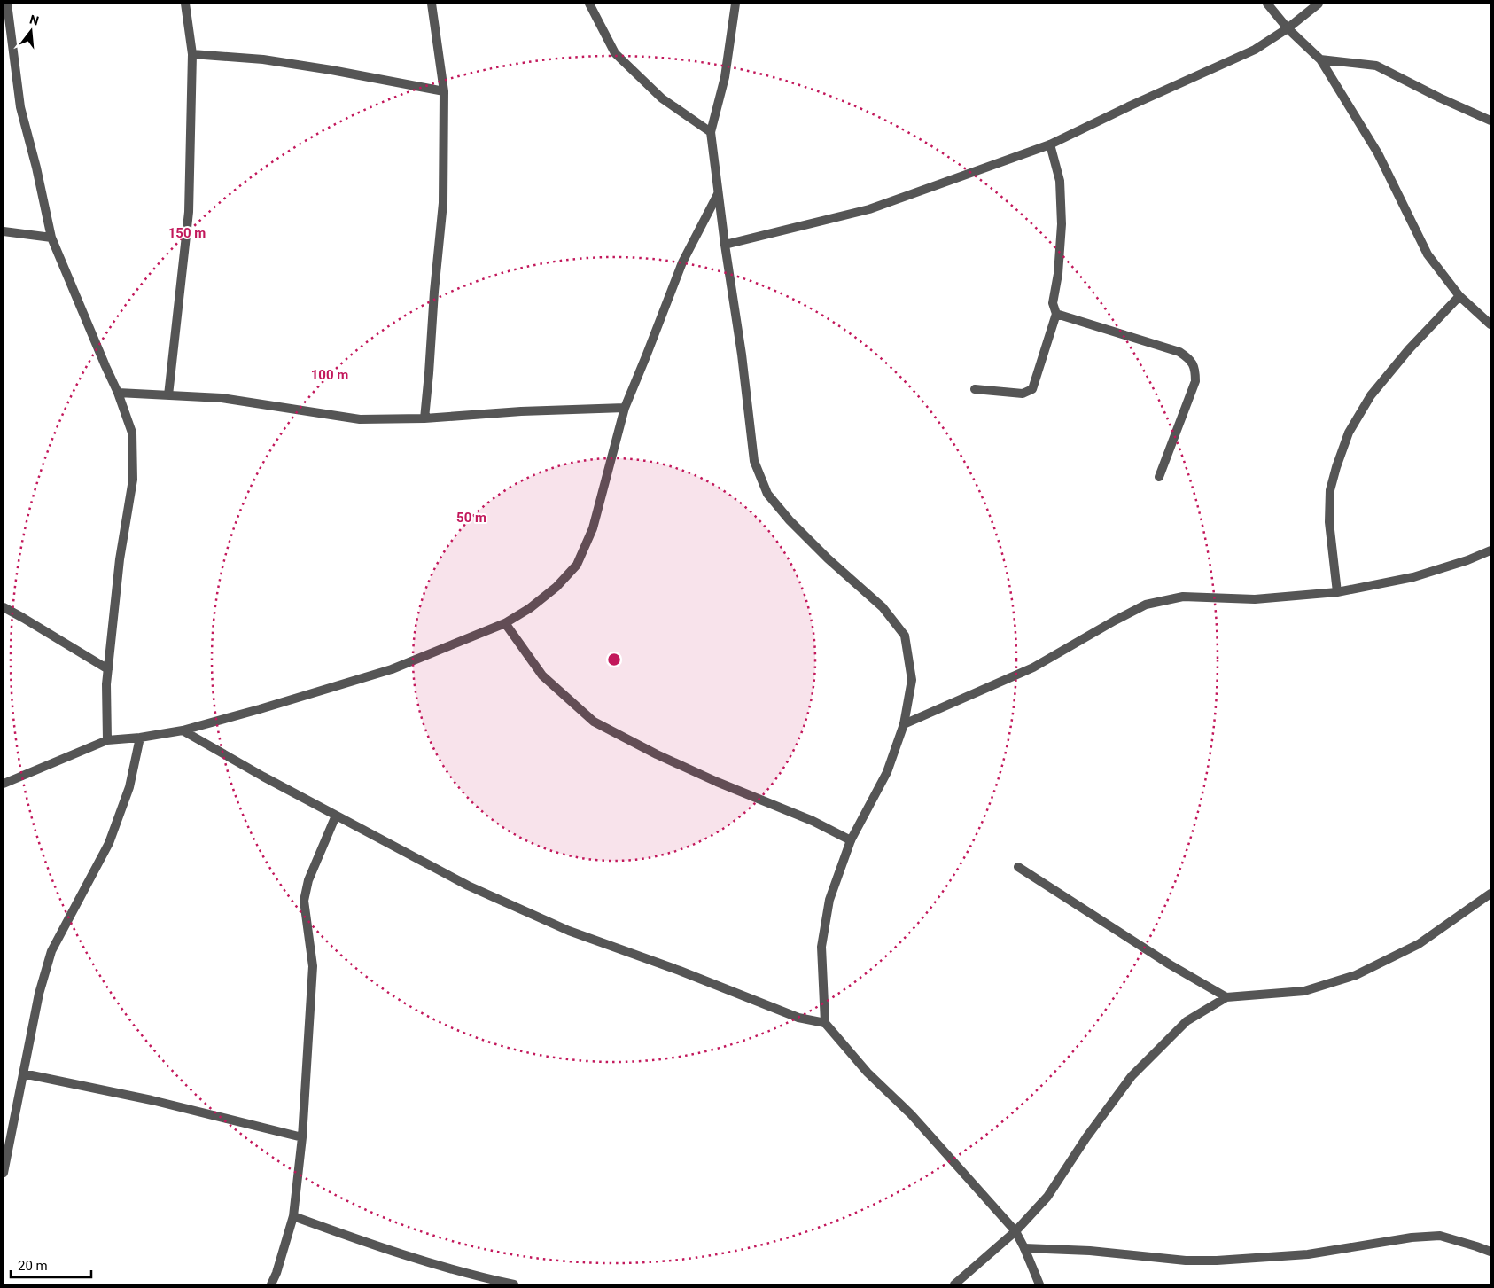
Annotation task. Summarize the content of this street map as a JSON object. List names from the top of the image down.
{
  "scale_bar": "20 m",
  "north": "top",
  "rings": ["150 m", "100 m", "50 m"]
}
